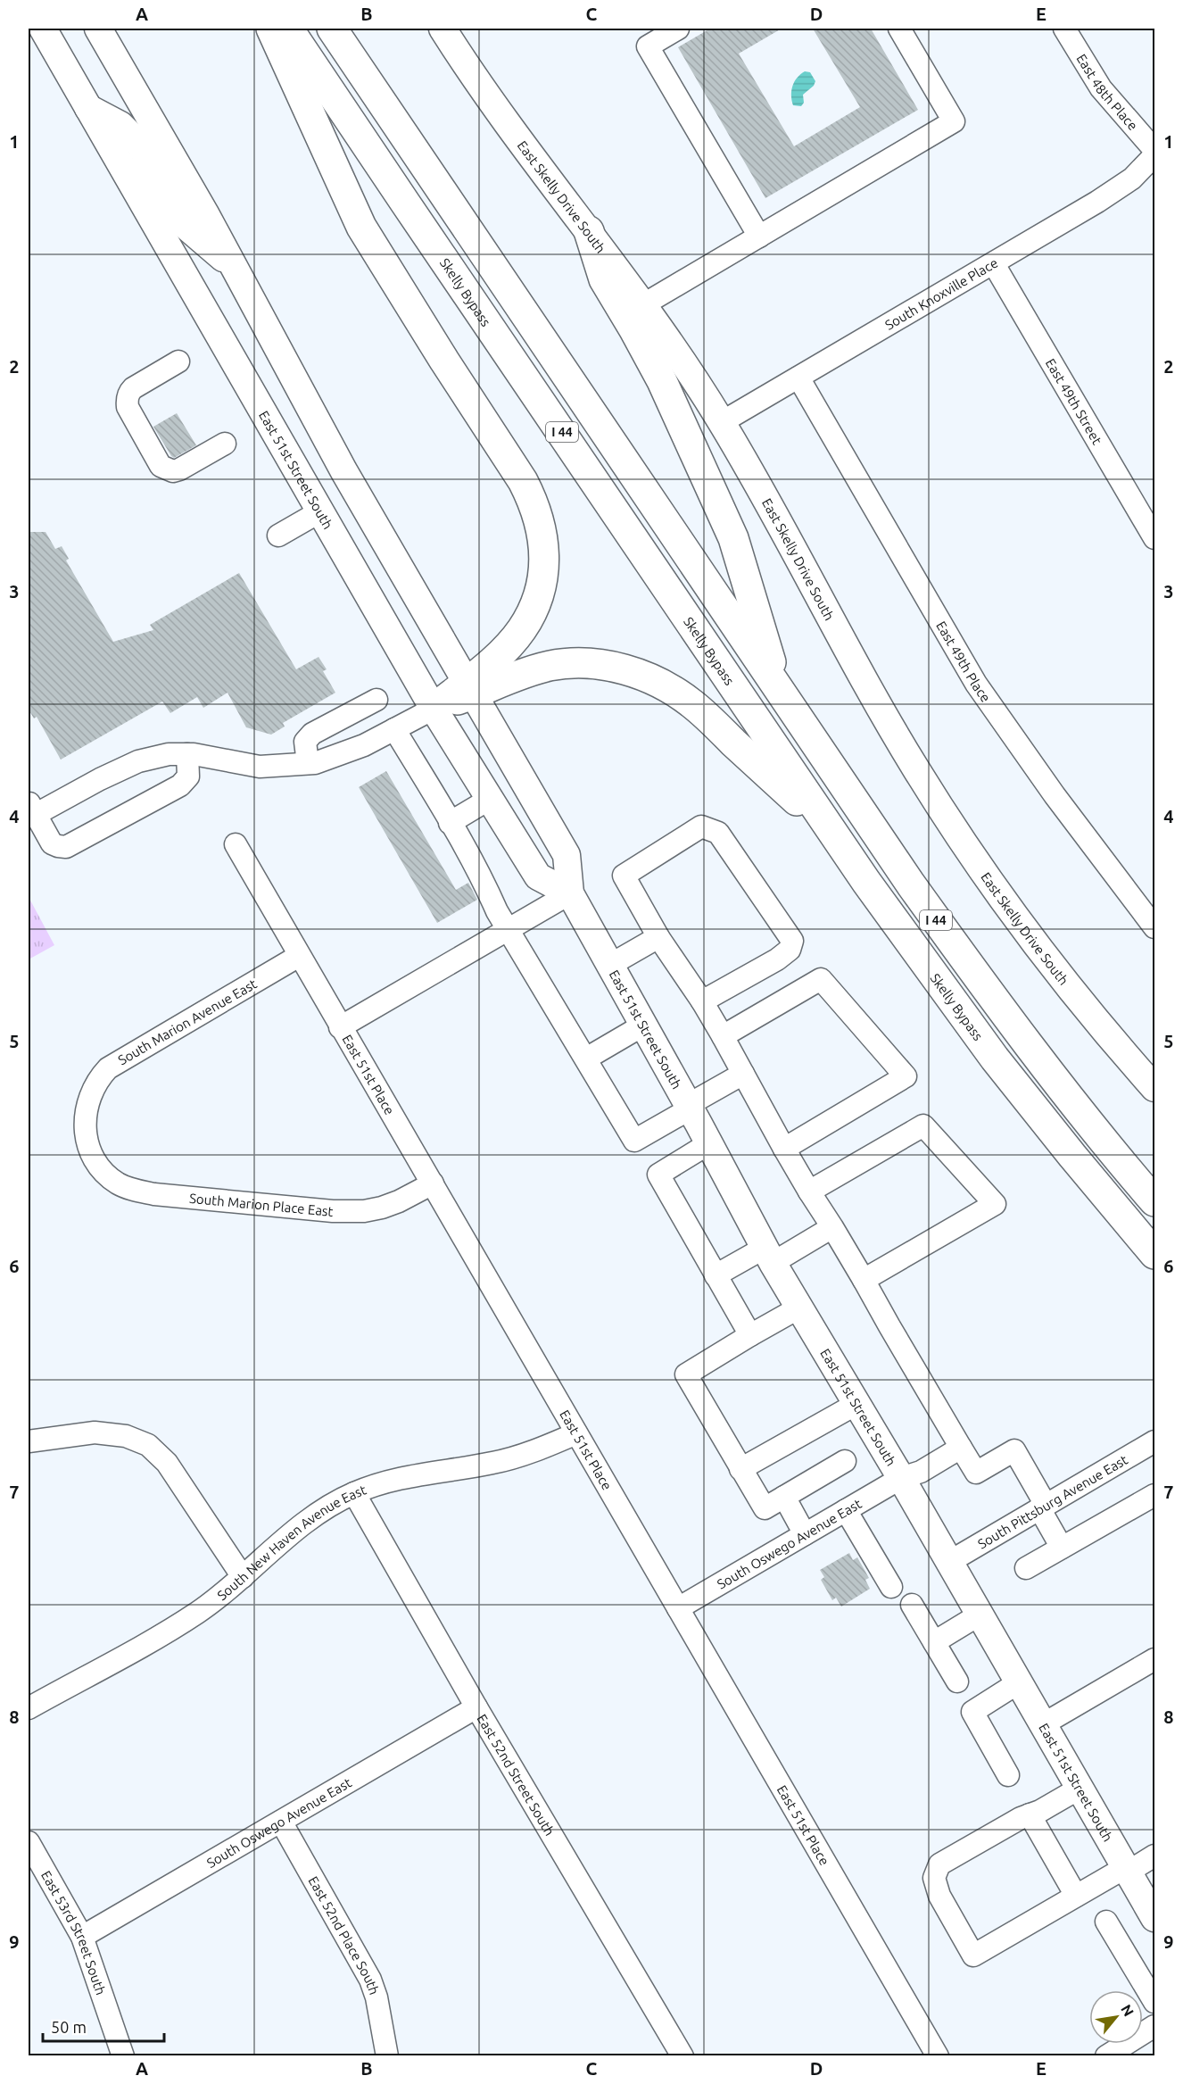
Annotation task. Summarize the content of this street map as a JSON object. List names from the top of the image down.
{
  "streets": {
    "highway": ["Skelly Bypass", "I 44"],
    "main road": ["East Skelly Drive South", "East 51st Street South"],
    "street": [
      "East 48th Place",
      "South Knoxville Place",
      "East 49th Street",
      "East 49th Place",
      "South Marion Avenue East",
      "East 51st Place",
      "South Marion Place East",
      "South Pittsburg Avenue East",
      "South Oswego Avenue East",
      "South New Haven Avenue East",
      "East 52nd Street South",
      "East 53rd Street South",
      "East 52nd Place South"
    ]
  },
  "crossings": [
    ["East Skelly Drive South", "South Knoxville Place"],
    ["South Knoxville Place", "East 49th Street"],
    ["South Knoxville Place", "East 49th Place"],
    ["East 51st Street South", "South Pittsburg Avenue East"],
    ["East 51st Street South", "South Oswego Avenue East"],
    ["South Marion Avenue East", "East 51st Place"],
    ["South Marion Avenue East", "South Marion Place East"],
    ["East 51st Place", "South Marion Place East"],
    ["East 51st Place", "South Oswego Avenue East"],
    ["East 51st Place", "South New Haven Avenue East"],
    ["South Oswego Avenue East", "East 52nd Street South"],
    ["South Oswego Avenue East", "East 53rd Street South"],
    ["South Oswego Avenue East", "East 52nd Place South"],
    ["South New Haven Avenue East", "East 52nd Street South"]
  ],
  "scale_bar": "50 m",
  "north": "top right",
  "grid": {
    "columns": [
      "A",
      "B",
      "C",
      "D",
      "E"
    ],
    "rows": [
      "1",
      "2",
      "3",
      "4",
      "5",
      "6",
      "7",
      "8",
      "9"
    ]
  }
}
